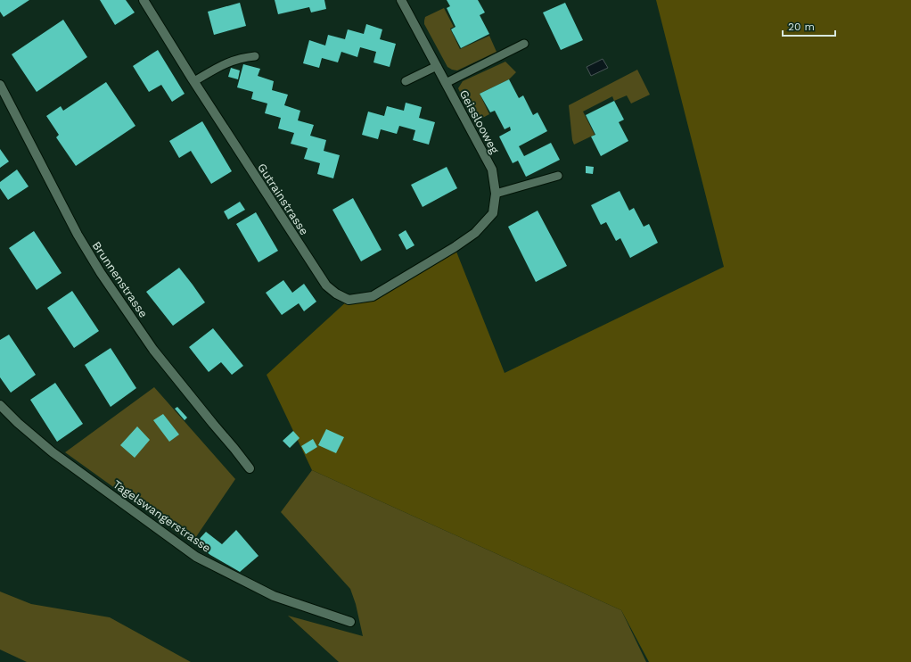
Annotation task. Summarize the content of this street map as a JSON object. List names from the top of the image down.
{
  "streets": {
    "street": [
      "Geisslooweg",
      "Gutrainstrasse",
      "Brunnenstrasse",
      "Tagelswangerstrasse"
    ]
  },
  "crossings": [
    ["Geisslooweg", "Gutrainstrasse"]
  ],
  "scale_bar": "20 m"
}
